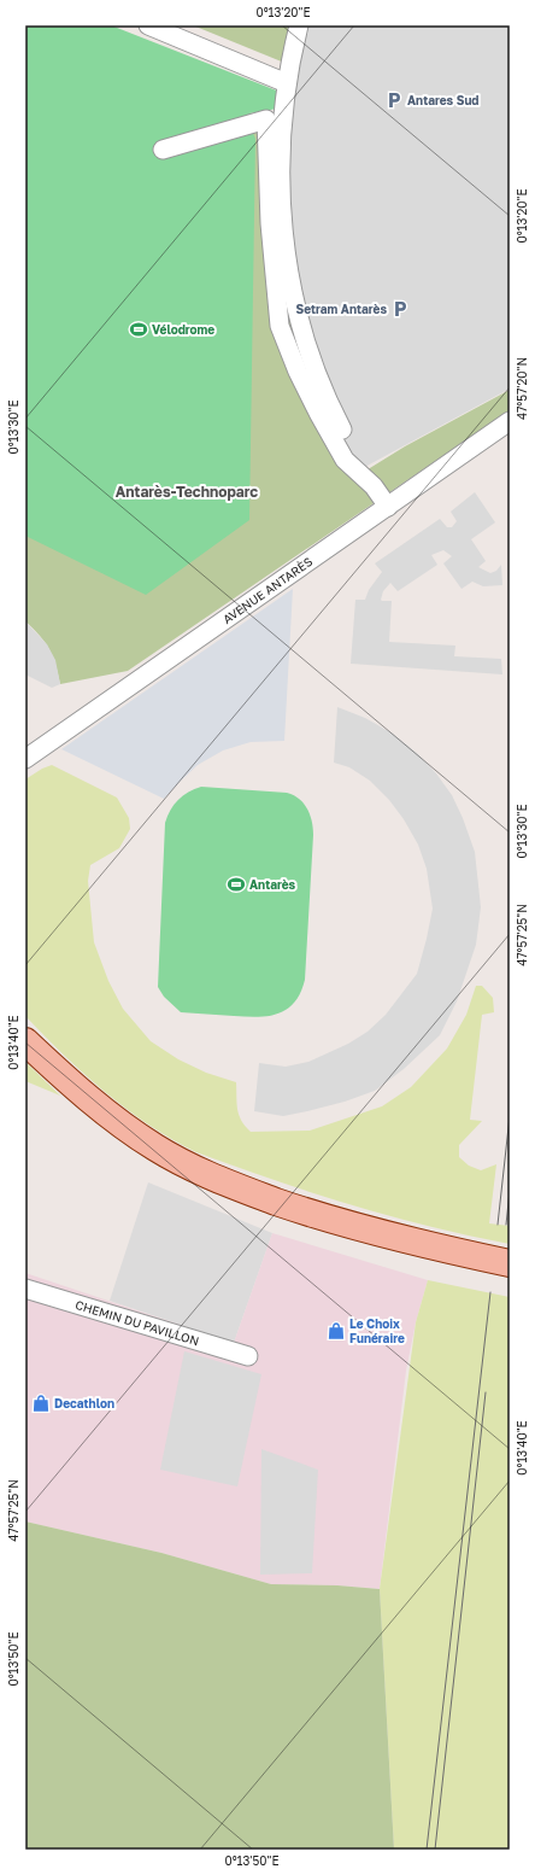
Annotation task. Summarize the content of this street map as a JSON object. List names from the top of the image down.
{
  "streets": {
    "street": ["AVENUE ANTARÈS", "CHEMIN DU PAVILLON"]
  },
  "districts": ["Antarès-Technoparc"],
  "places": {
    "parking": ["Antares Sud", "Setram Antarès"],
    "sports": ["Vélodrome", "Antarès"],
    "shop": ["Le Choix Funéraire", "Decathlon"]
  },
  "coordinates": [
    "0°13'20\"E",
    "47°57'20\"N",
    "0°13'30\"E",
    "47°57'25\"N",
    "0°13'40\"E",
    "0°13'50\"E"
  ]
}
